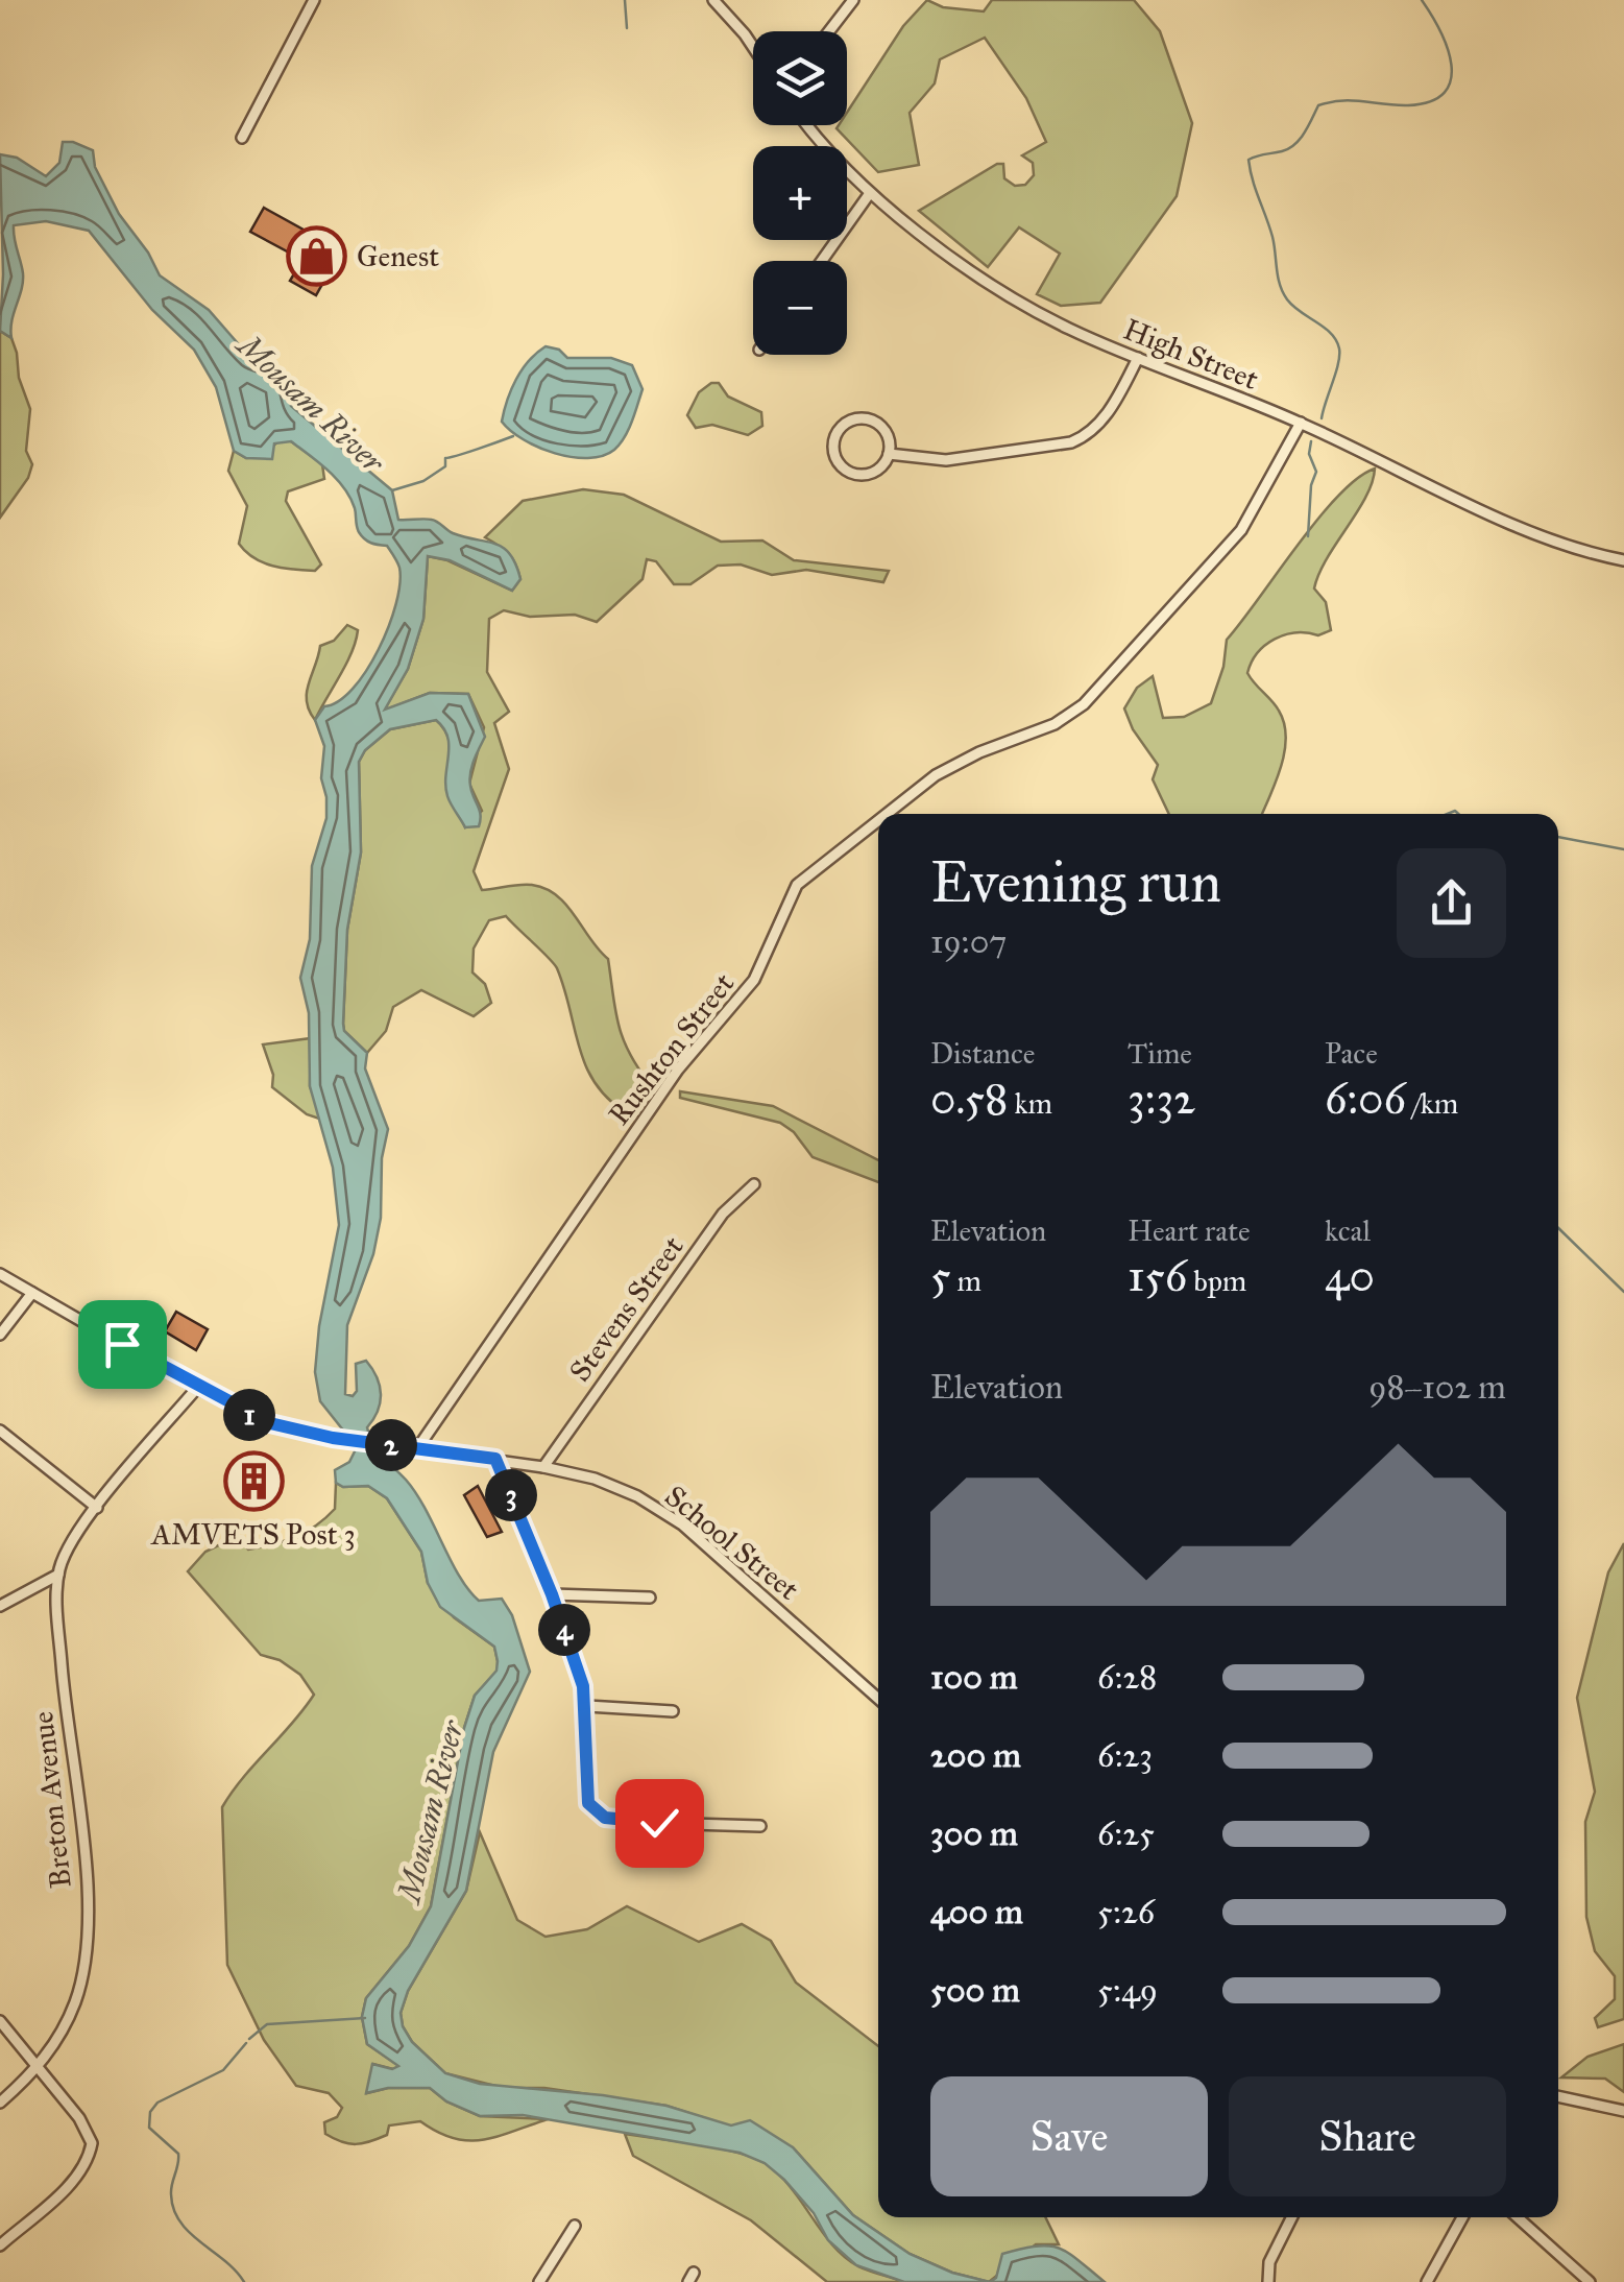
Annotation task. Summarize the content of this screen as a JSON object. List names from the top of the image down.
{
  "streets": {
    "street": [
      "High Street",
      "Rushton Street",
      "Stevens Street",
      "School Street",
      "Breton Avenue"
    ]
  },
  "crossings": [
    ["High Street", "Rushton Street"],
    ["Rushton Street", "School Street"],
    ["Stevens Street", "School Street"]
  ],
  "water": ["Mousam River"],
  "places": {
    "shop": ["Genest"],
    "building": ["AMVETS Post 3"]
  },
  "page": {
    "map_buttons": ["+", "−"],
    "heading": ["Evening run", "19:07"],
    "stats": [
      ["Distance", "0.58 km"],
      ["Time", "3:32"],
      ["Pace", "6:06 /km"],
      ["Elevation", "5 m"],
      ["Heart rate", "156 bpm"],
      ["kcal", "40"]
    ],
    "chart": ["Elevation", "98–102 m"],
    "pins": [
      "1",
      "2",
      "3",
      "4"
    ],
    "list": [
      {
        "name": "100 m",
        "note": "6:28"
      },
      {
        "name": "200 m",
        "note": "6:23"
      },
      {
        "name": "300 m",
        "note": "6:25"
      },
      {
        "name": "400 m",
        "note": "5:26"
      },
      {
        "name": "500 m",
        "note": "5:49"
      }
    ],
    "buttons": ["Save", "Share"]
  }
}
